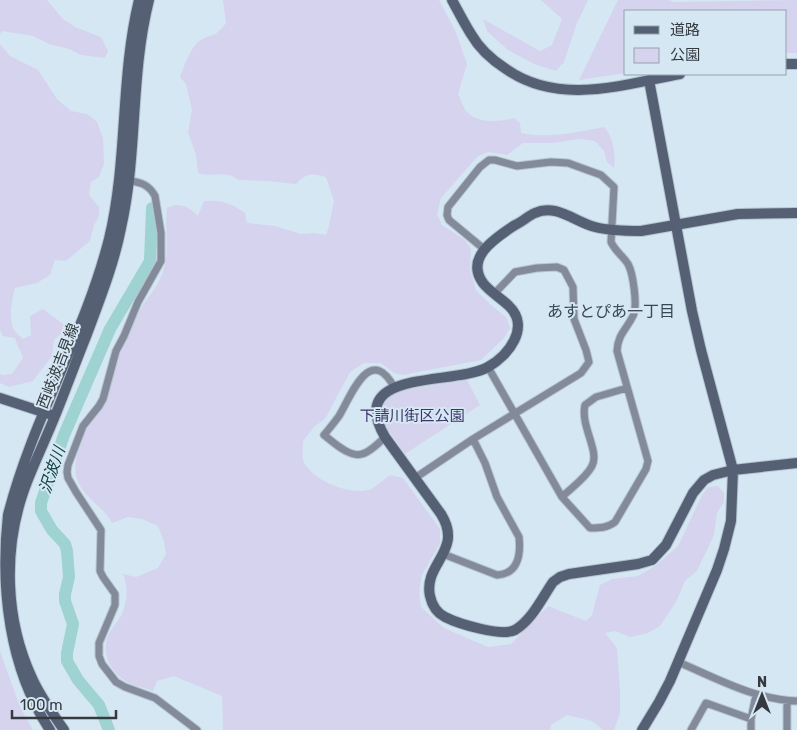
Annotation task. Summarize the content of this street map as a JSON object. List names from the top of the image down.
{
  "streets": {
    "street": ["西岐波吉見線"]
  },
  "districts": ["あすとぴあ一丁目"],
  "water": ["沢波川"],
  "parks": ["下請川街区公園"],
  "legend": ["道路", "公園"],
  "scale_bar": "100 m",
  "north": "top"
}
